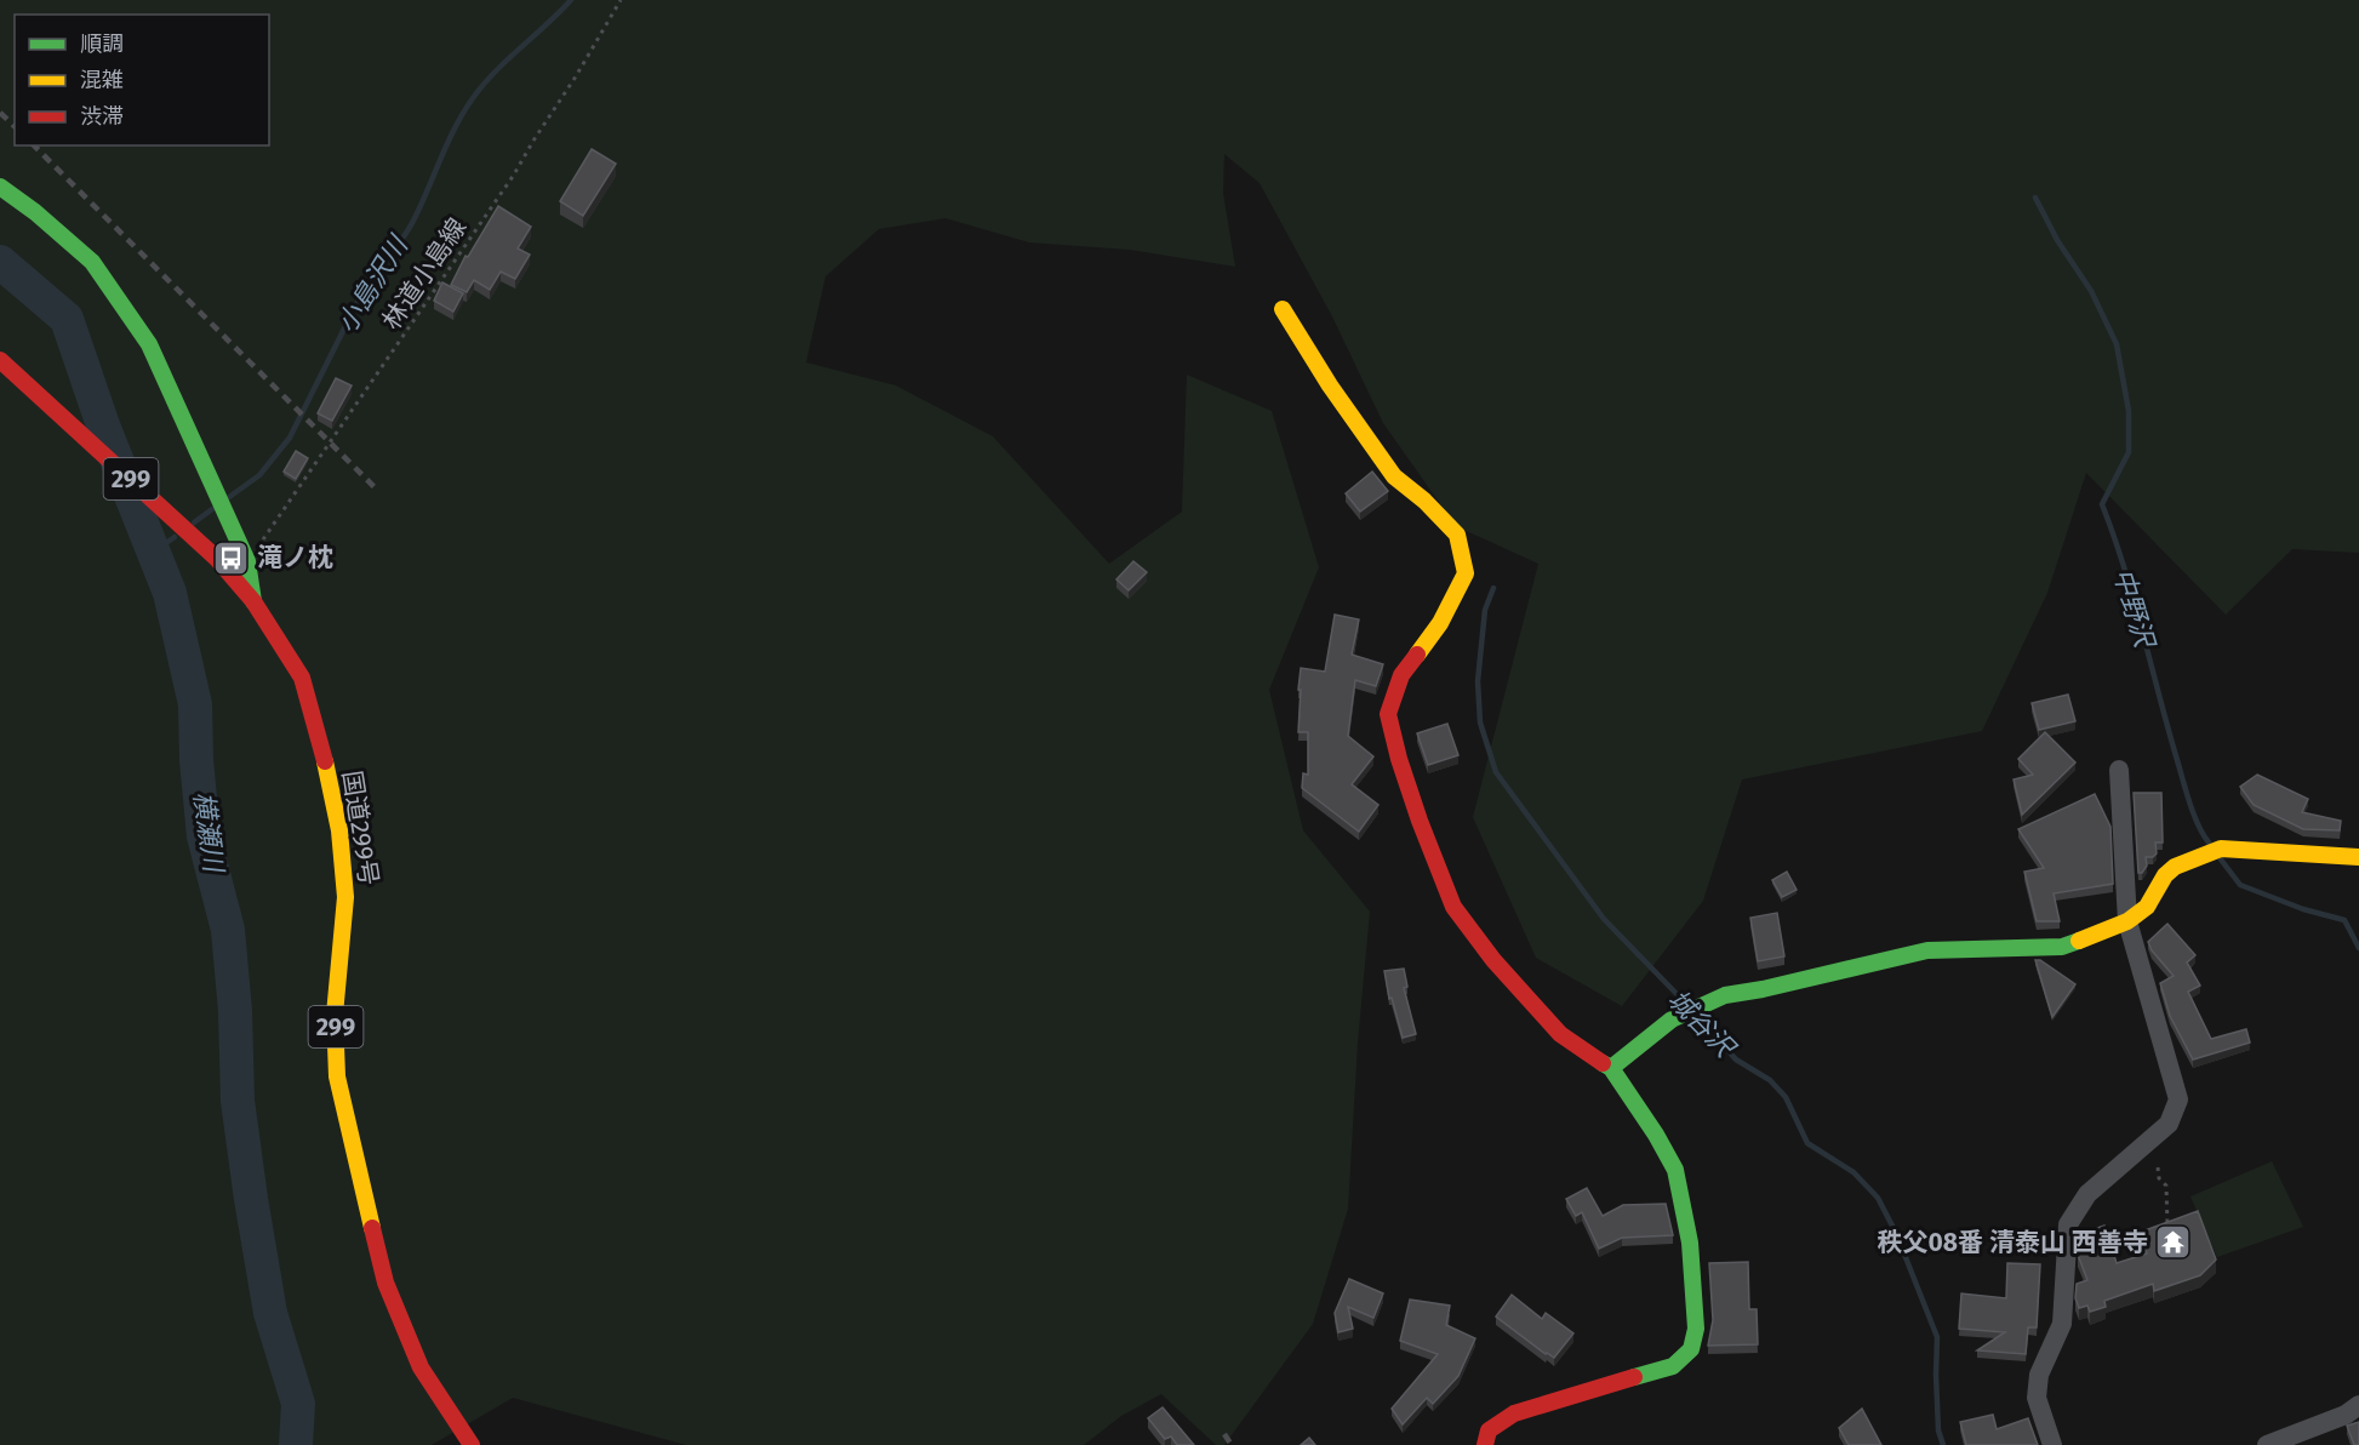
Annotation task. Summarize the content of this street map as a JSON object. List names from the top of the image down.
{
  "streets": {
    "main road": ["299", "国道299号"],
    "path": ["林道小島線"]
  },
  "water": [
    "小島沢川",
    "中野沢",
    "横瀬川",
    "城谷沢"
  ],
  "places": {
    "bus stop": ["滝ノ枕"],
    "temple": ["秩父08番 清泰山 西善寺"]
  },
  "legend": ["順調", "混雑", "渋滞"]
}
